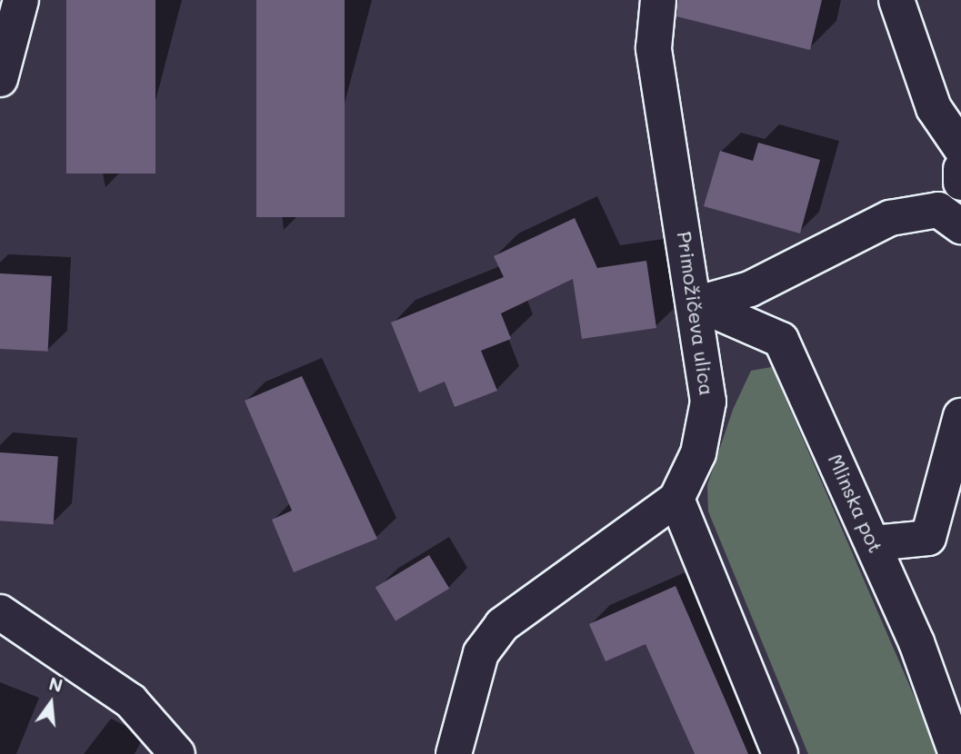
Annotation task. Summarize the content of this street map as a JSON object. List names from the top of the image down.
{
  "streets": {
    "street": ["Primožičeva ulica", "Mlinska pot"]
  },
  "crossings": [
    ["Primožičeva ulica", "Mlinska pot"]
  ],
  "north": "top"
}
